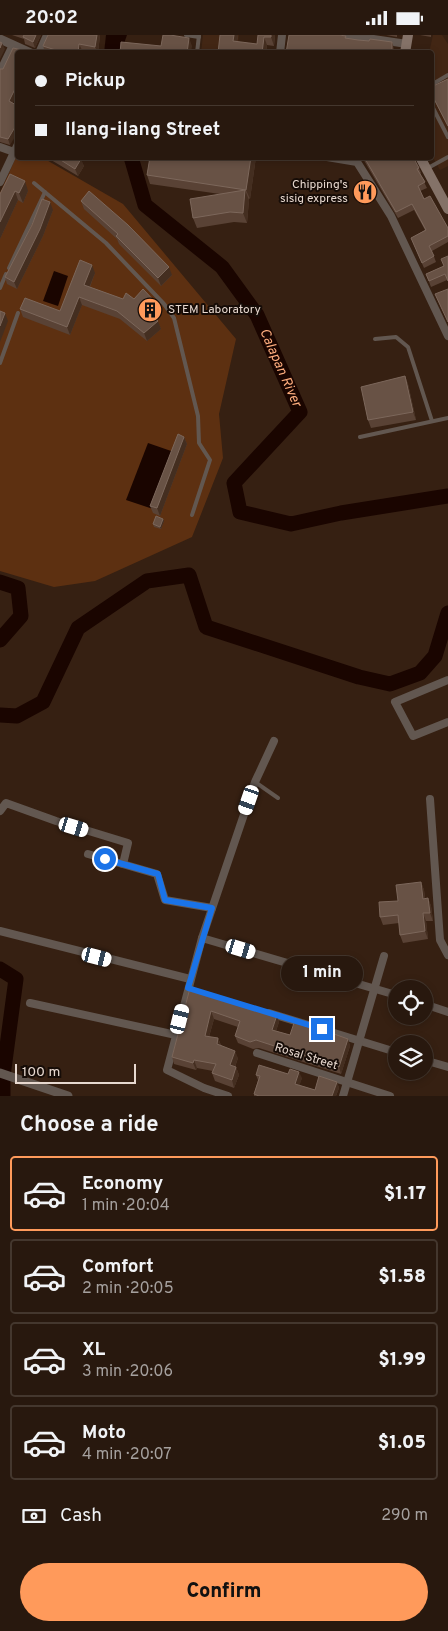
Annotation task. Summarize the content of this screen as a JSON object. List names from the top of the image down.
{
  "streets": {
    "street": ["Rosal Street"]
  },
  "water": ["Calapan River"],
  "places": {
    "restaurant": ["Chipping's sisig express"],
    "building": ["STEM Laboratory"]
  },
  "scale_bar": "100 m",
  "page": {
    "status": "20:02",
    "banner": ["Pickup", "Ilang-ilang Street"],
    "bubble": "1 min",
    "scale": "100 m",
    "heading": "Choose a ride",
    "list": [
      {
        "name": "Economy",
        "note": "1 min · 20:04",
        "value": "$1.17"
      },
      {
        "name": "Comfort",
        "note": "2 min · 20:05",
        "value": "$1.58"
      },
      {
        "name": "XL",
        "note": "3 min · 20:06",
        "value": "$1.99"
      },
      {
        "name": "Moto",
        "note": "4 min · 20:07",
        "value": "$1.05"
      }
    ],
    "pay": ["Cash", "290 m"],
    "buttons": "Confirm"
  }
}
